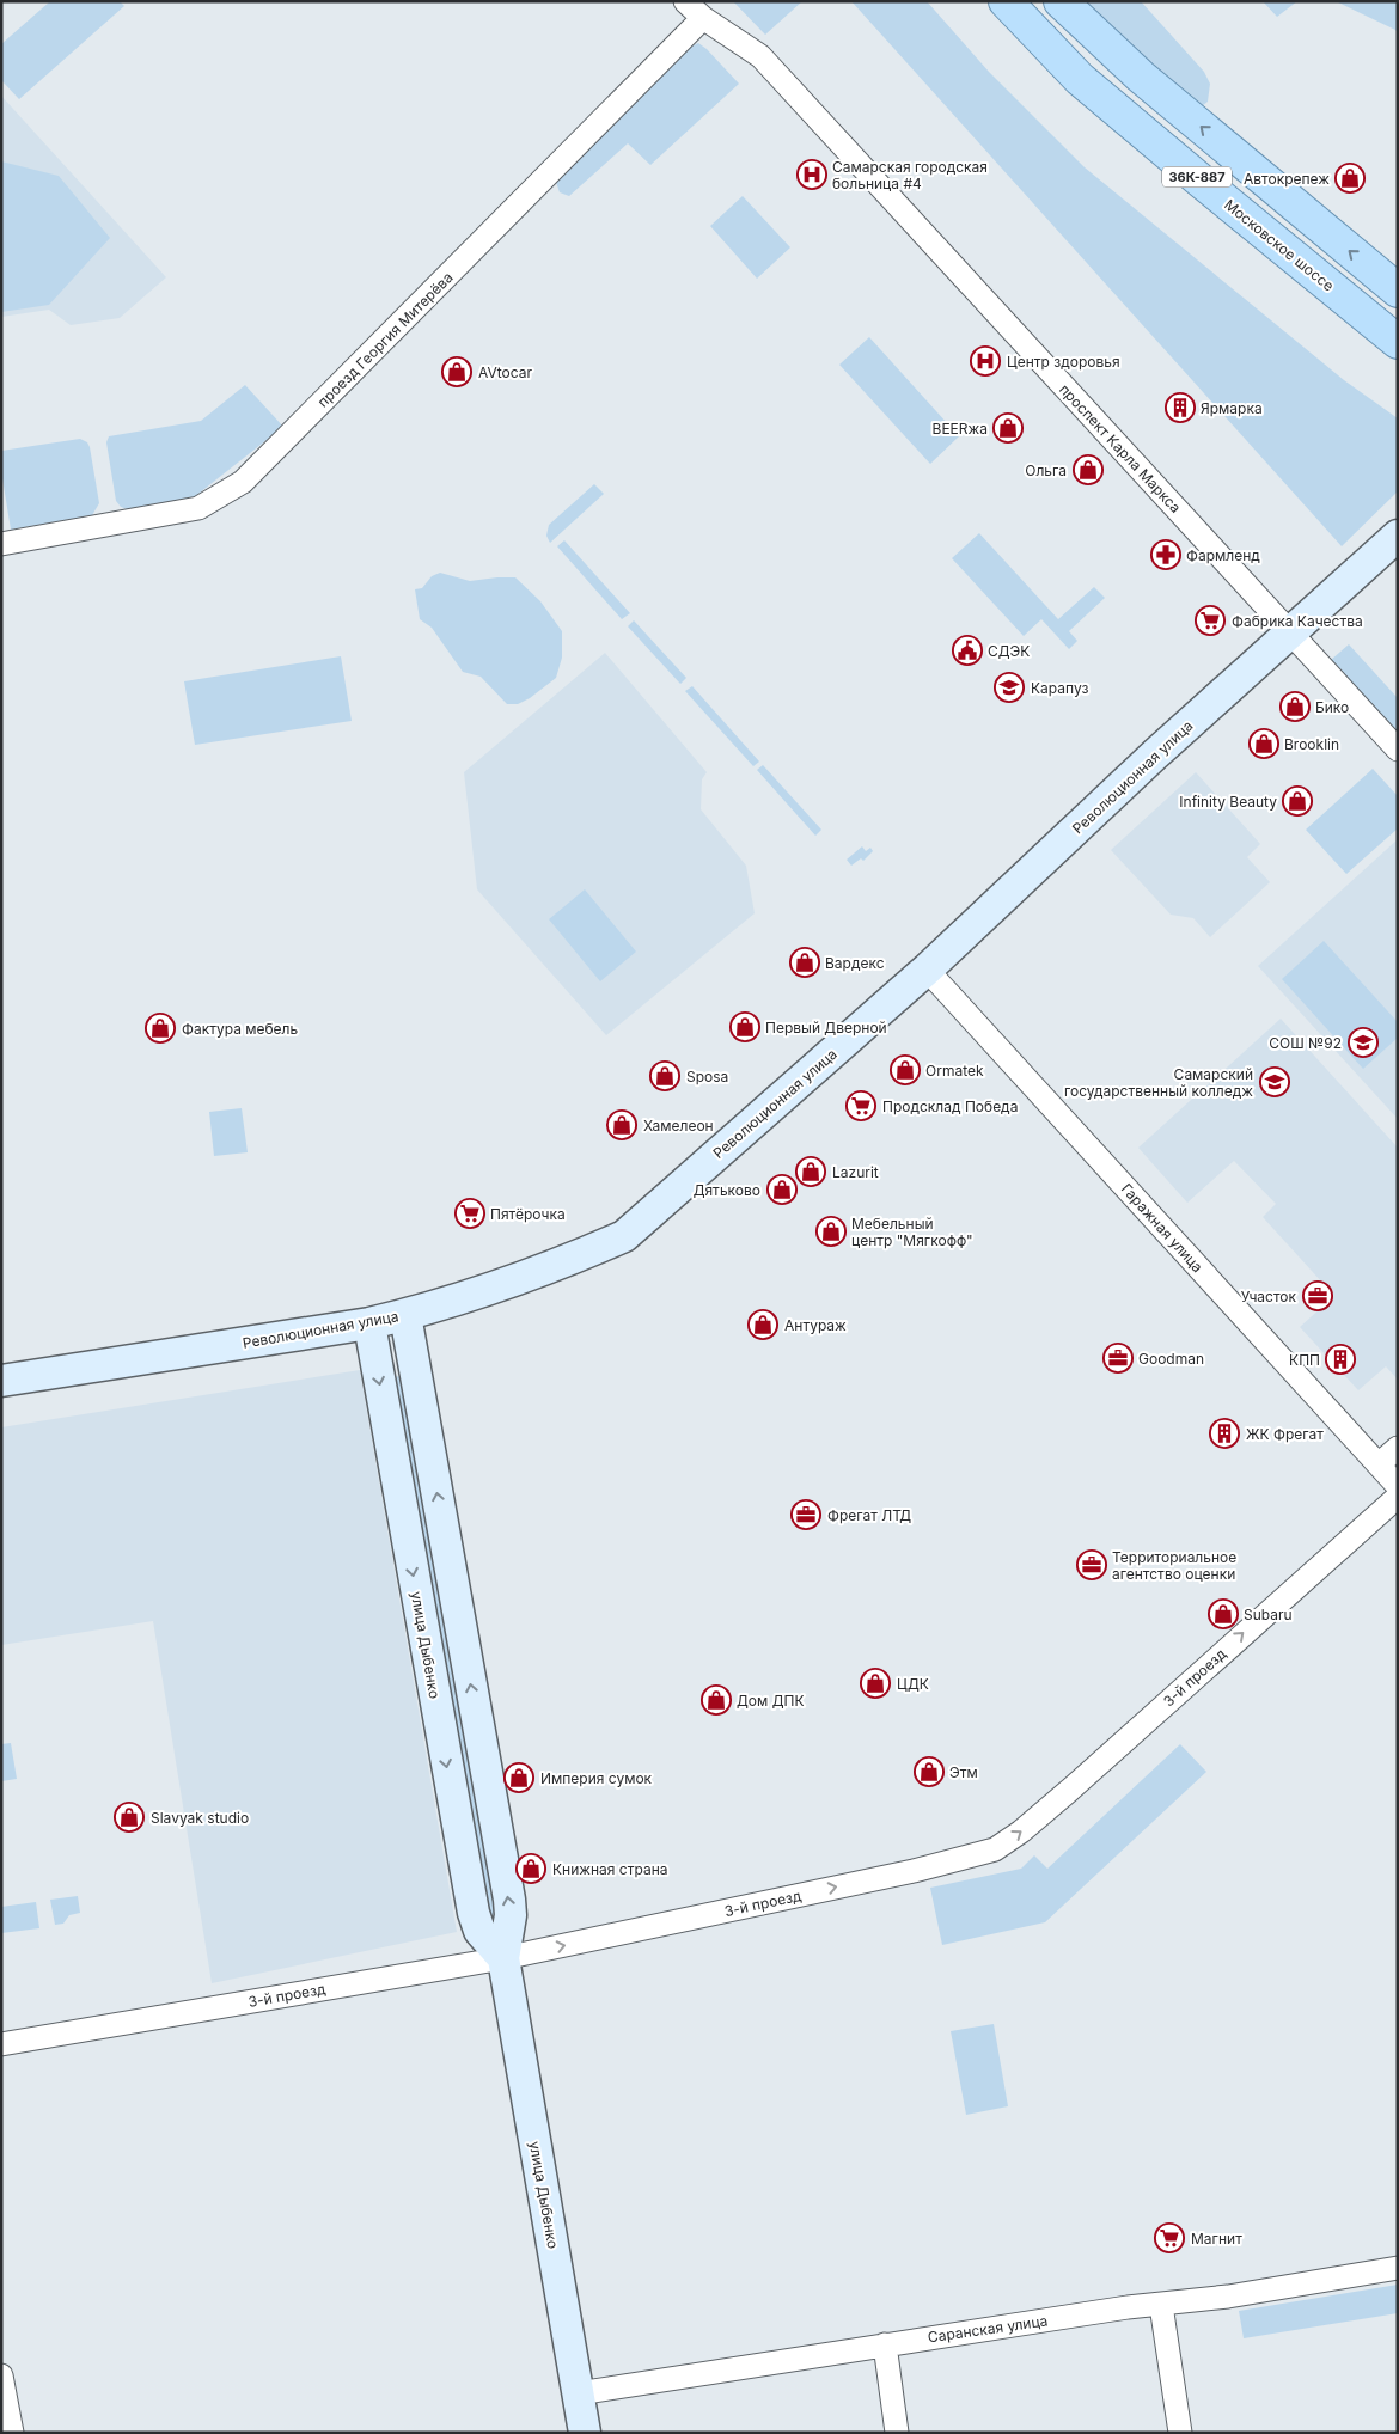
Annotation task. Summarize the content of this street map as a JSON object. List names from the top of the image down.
{
  "streets": {
    "main road": [
      "36К-887",
      "Московское шоссе",
      "Революционная улица",
      "улица Дыбенко"
    ],
    "street": [
      "проезд Георгия Митерёва",
      "проспект Карла Маркса",
      "Гаражная улица",
      "3-й проезд",
      "Саранская улица"
    ]
  },
  "crossings": [
    ["проезд Георгия Митерёва", "проспект Карла Маркса"],
    ["проспект Карла Маркса", "Революционная улица"],
    ["Революционная улица", "Гаражная улица"],
    ["Революционная улица", "улица Дыбенко"],
    ["улица Дыбенко", "3-й проезд"],
    ["улица Дыбенко", "Саранская улица"]
  ],
  "one_way": ["3-й проезд"],
  "places": {
    "hospital": ["Самарская городская больница #4", "Центр здоровья"],
    "shop": [
      "Автокрепеж",
      "AVtocar",
      "BEERжа",
      "Ольга",
      "Бико",
      "Brooklin",
      "Infinity Beauty",
      "Вардекс",
      "Первый Дверной",
      "Фактура мебель",
      "Ormatek",
      "Sposa",
      "Хамелеон",
      "Lazurit",
      "Дятьково",
      "Мебельный центр \"Мягкофф\"",
      "Антураж",
      "Subaru",
      "ЦДК",
      "Дом ДПК",
      "Этм",
      "Империя сумок",
      "Slavyak studio",
      "Книжная страна"
    ],
    "building": ["Ярмарка", "КПП", "ЖК Фрегат"],
    "pharmacy": ["Фармленд"],
    "supermarket": [
      "Фабрика Качества",
      "Продсклад Победа",
      "Пятёрочка",
      "Магнит"
    ],
    "public building": ["СДЭК"],
    "school or university": ["Карапуз", "СОШ №92", "Самарский государственный колледж"],
    "office": [
      "Участок",
      "Goodman",
      "Фрегат ЛТД",
      "Территориальное агентство оценки"
    ]
  }
}
